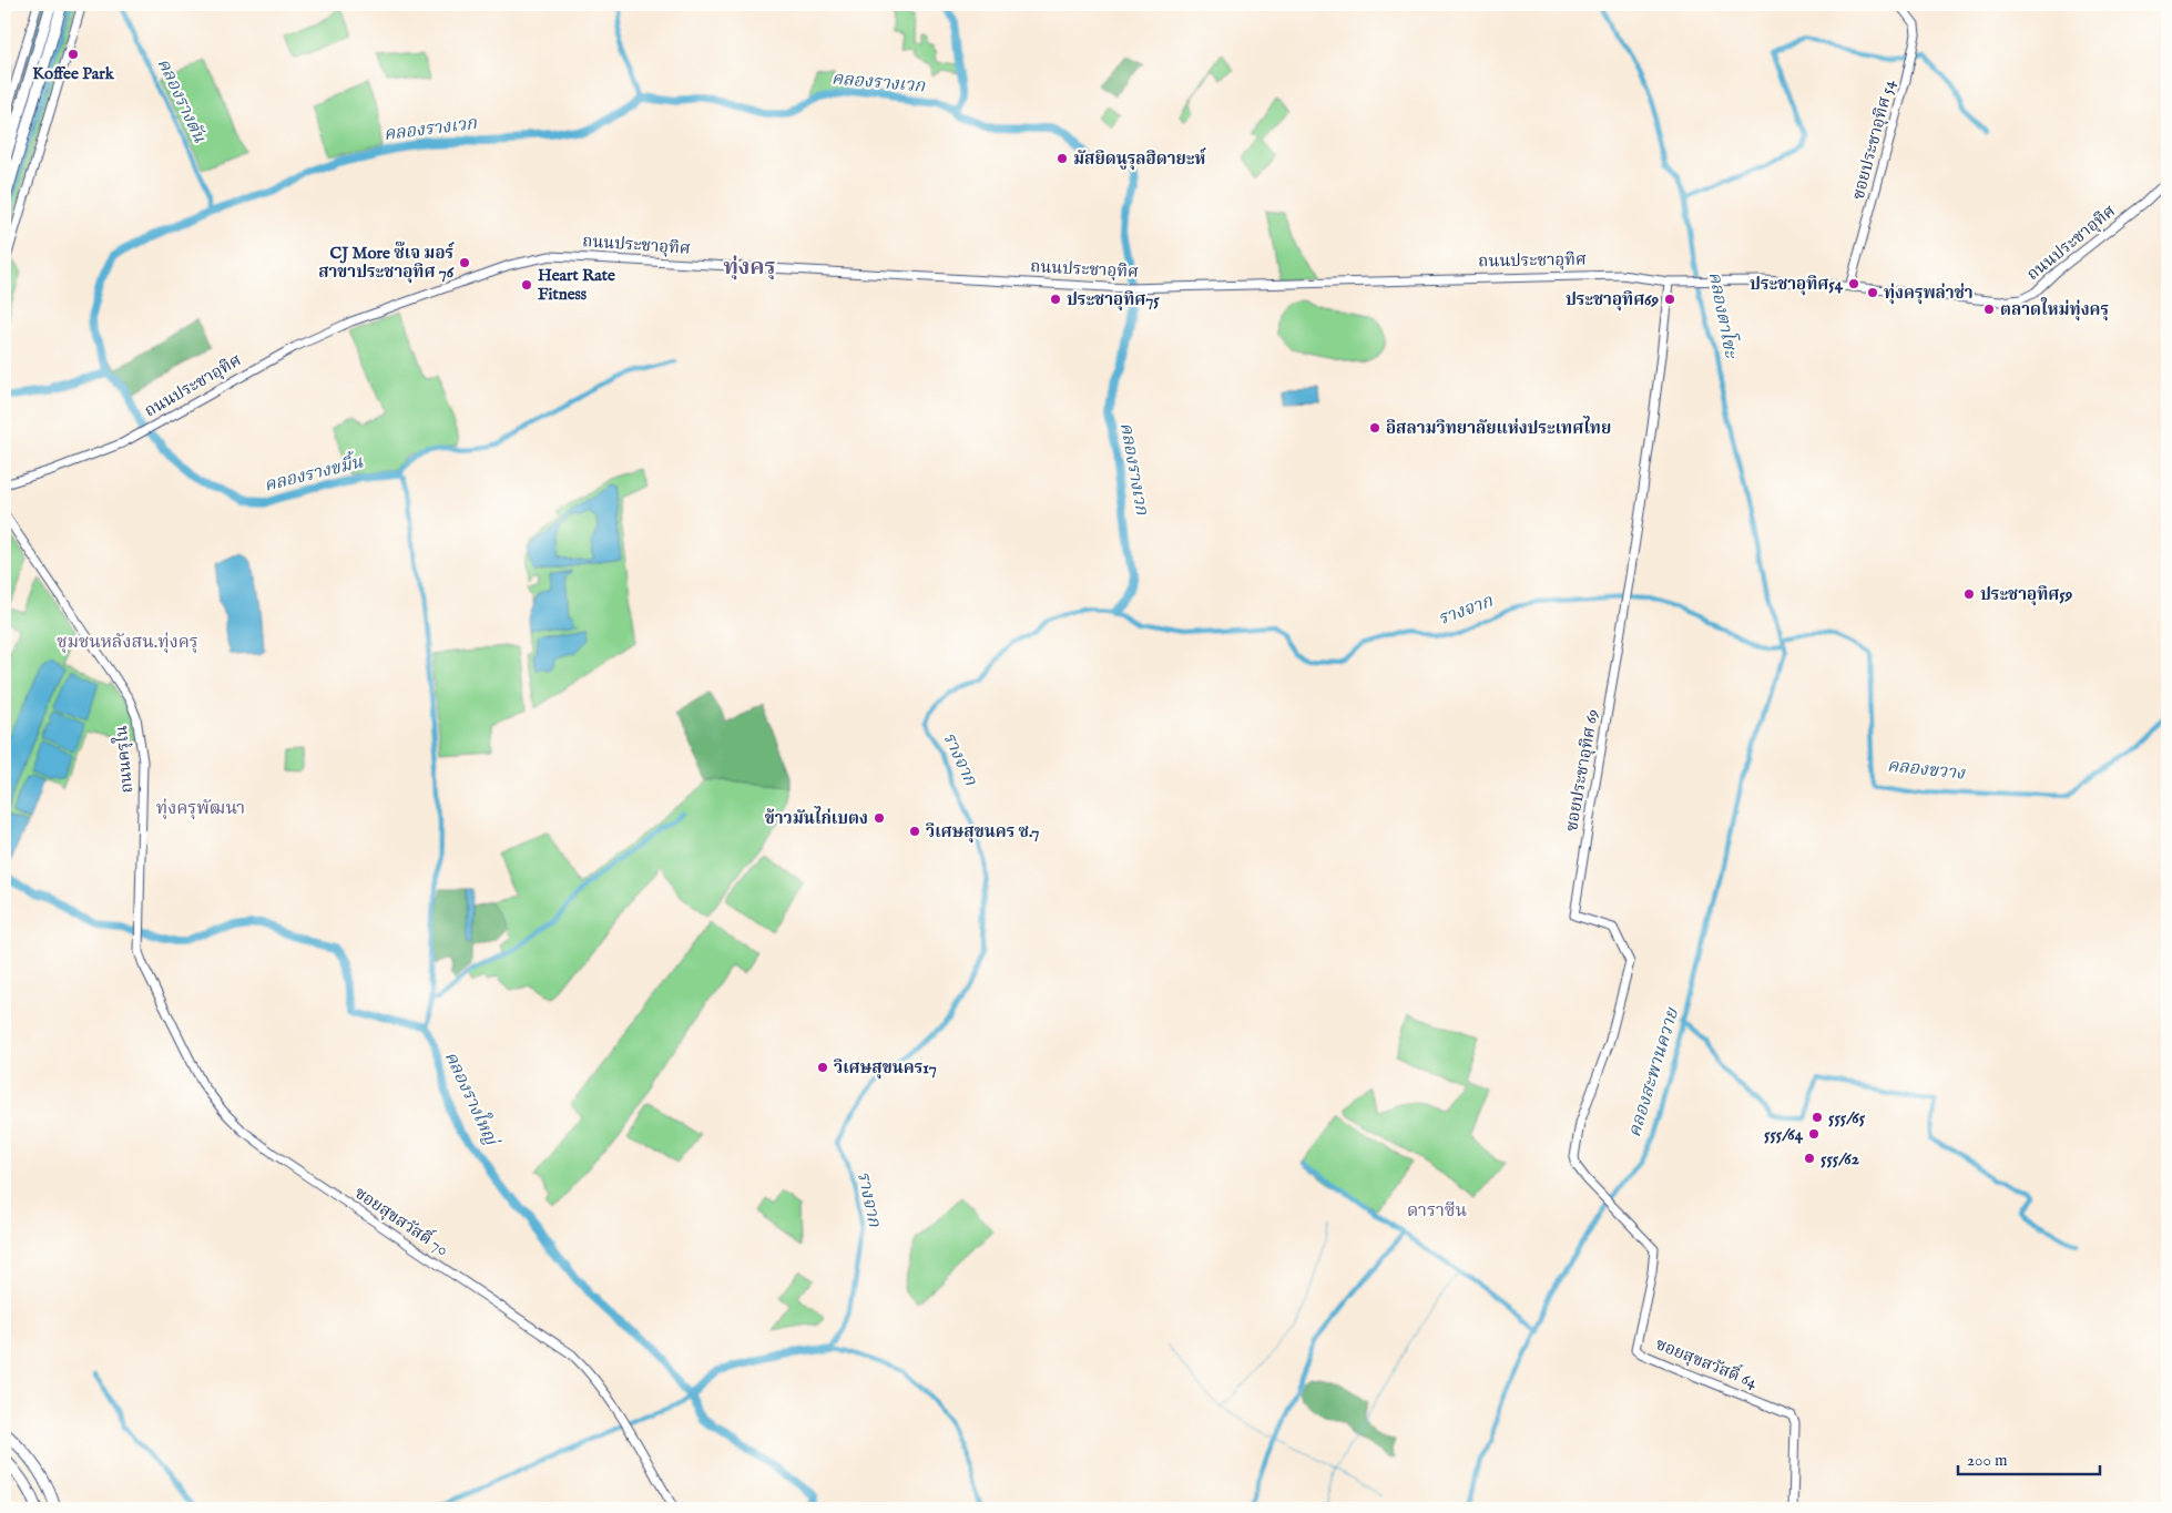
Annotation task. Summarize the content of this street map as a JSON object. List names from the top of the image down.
{
  "streets": {
    "street": [
      "ซอยประชาอุทิศ 54",
      "ถนนประชาอุทิศ",
      "ถนนครุใน",
      "ซอยประชาอุทิศ 69",
      "ซอยสุขสวัสดิ์ 70",
      "ซอยสุขสวัสดิ์ 64"
    ]
  },
  "crossings": [
    ["ซอยประชาอุทิศ 54", "ถนนประชาอุทิศ"],
    ["ถนนประชาอุทิศ", "ซอยประชาอุทิศ 69"],
    ["ถนนครุใน", "ซอยสุขสวัสดิ์ 70"],
    ["ซอยประชาอุทิศ 69", "ซอยสุขสวัสดิ์ 64"]
  ],
  "districts": [
    "ทุ่งครุ",
    "ชุมชนหลังสน.ทุ่งครุ",
    "ทุ่งครุพัฒนา",
    "ดาราซีน"
  ],
  "water": [
    "คลองรางเวก",
    "คลองรางตัน",
    "คลองตาโซะ",
    "คลองรางขมิ้น",
    "รางจาก",
    "คลองขวาง",
    "คลองสะพานควาย",
    "คลองรางใหญ่"
  ],
  "places": [
    "Koffee Park",
    "มัสยิดนูรุลฮิดายะห์",
    "CJ More ซ๊เจ มอร์ สาขาประชาอุทิศ 76",
    "ประชาอุทิศ54",
    "Heart Rate Fitness",
    "ทุ่งครุพล่าช่า",
    "ประชาอุทิศ75",
    "ประชาอุทิศ69",
    "ตลาดใหม่ทุ่งครุ",
    "อิสลามวิทยาลัยแห่งประเทศไทย",
    "ประชาอุทิศ59",
    "ข้าวมันไก่เบตง",
    "วิเศษสุขนคร ซ.7",
    "วิเศษสุขนคร17",
    "555/65",
    "555/64",
    "555/62"
  ],
  "scale_bar": "200 m"
}
